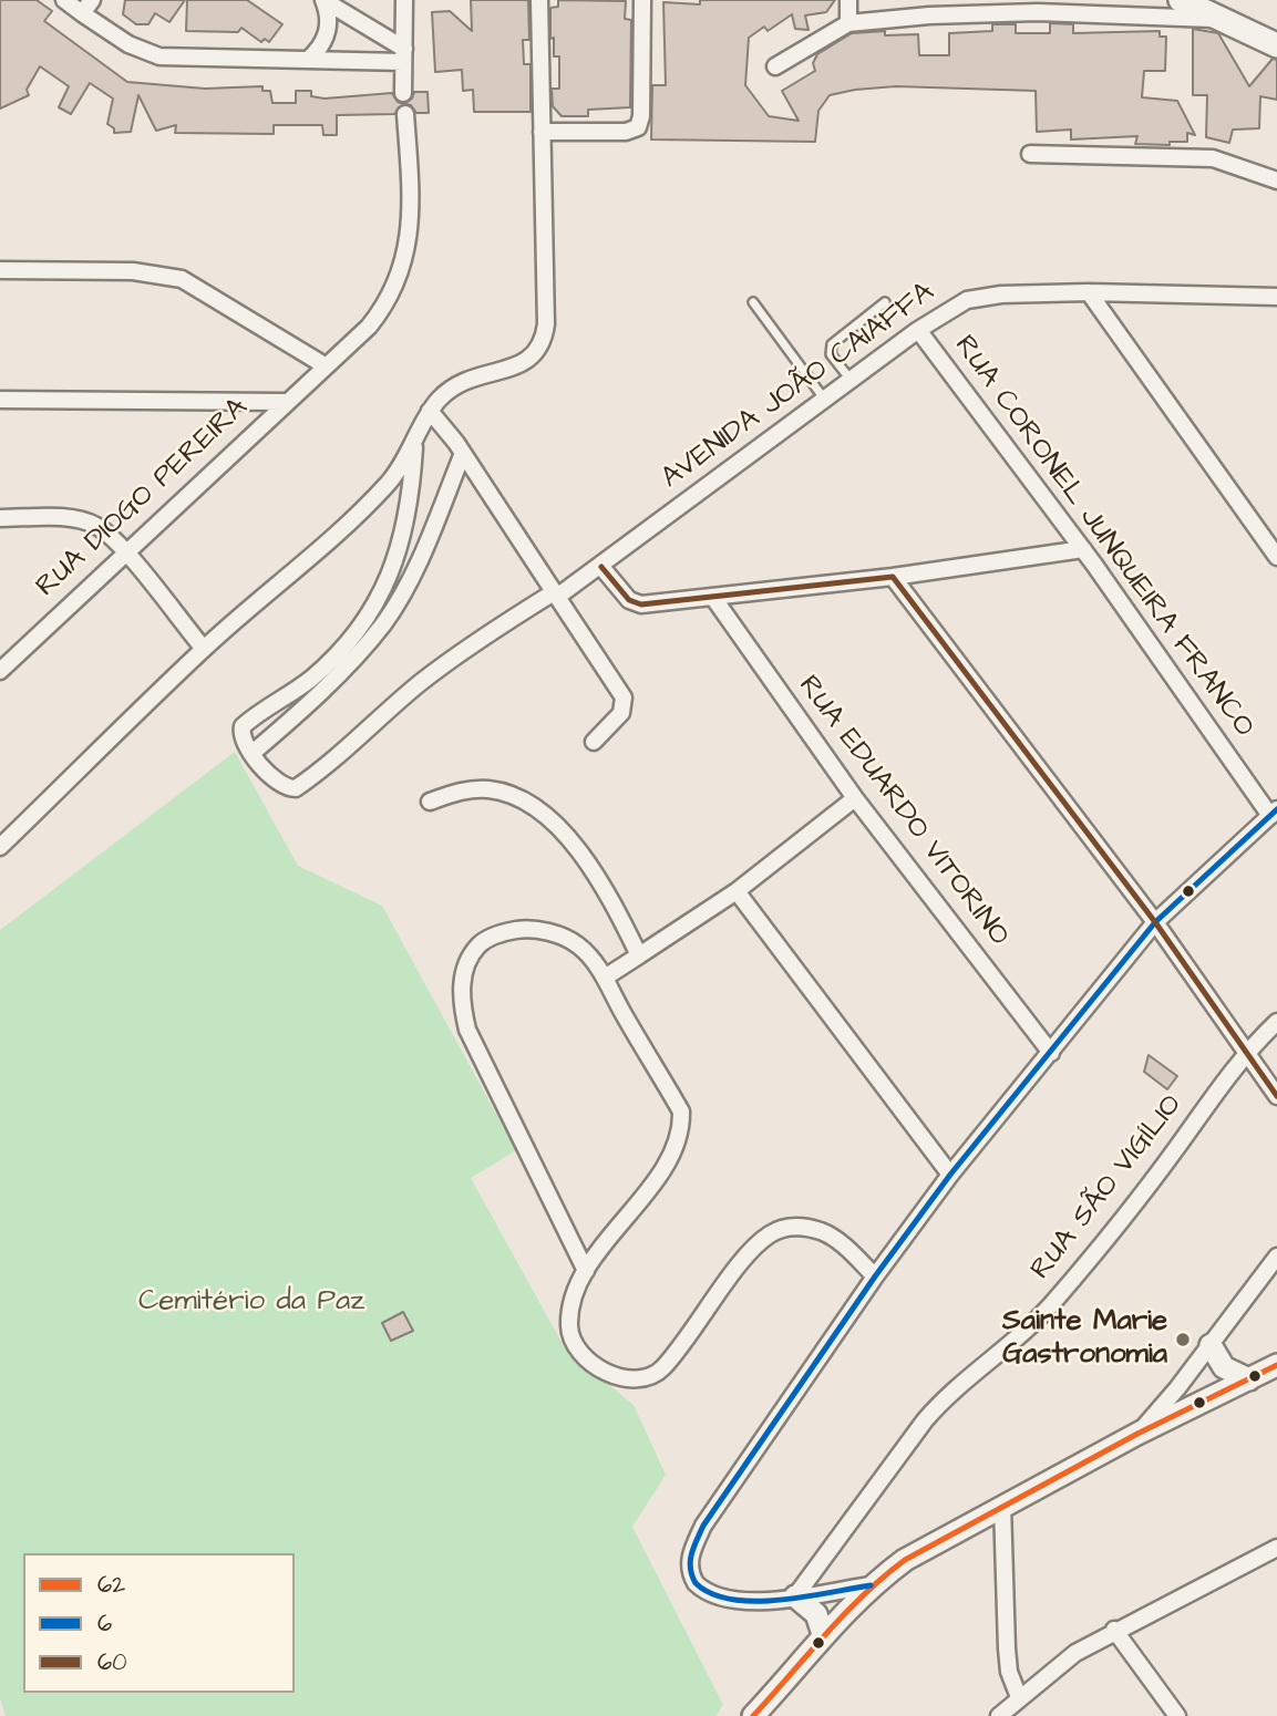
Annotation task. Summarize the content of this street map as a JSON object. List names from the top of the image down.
{
  "streets": {
    "street": [
      "AVENIDA JOÃO CAIAFFA",
      "RUA DIOGO PEREIRA",
      "RUA CORONEL JUNQUEIRA FRANCO",
      "RUA EDUARDO VITORINO",
      "RUA SÃO VIGÍLIO"
    ]
  },
  "crossings": [
    ["AVENIDA JOÃO CAIAFFA", "RUA CORONEL JUNQUEIRA FRANCO"]
  ],
  "parks": ["Cemitério da Paz"],
  "places": ["Sainte Marie Gastronomia"],
  "lines": ["transit line 60", "transit line 6", "transit line 62"],
  "legend": ["62", "6", "60"]
}
